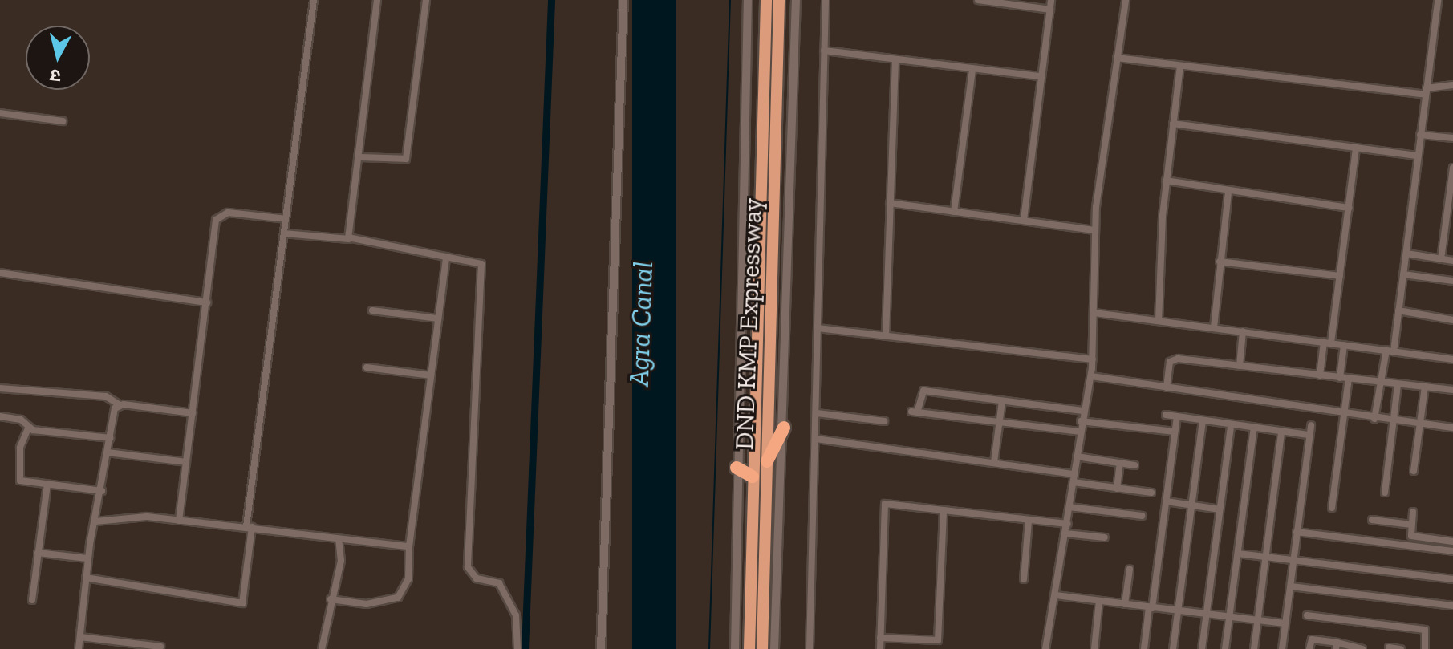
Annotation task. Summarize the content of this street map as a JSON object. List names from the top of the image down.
{
  "streets": {
    "highway": ["DND KMP Expressway"]
  },
  "water": ["Agra Canal"],
  "north": "bottom"
}
